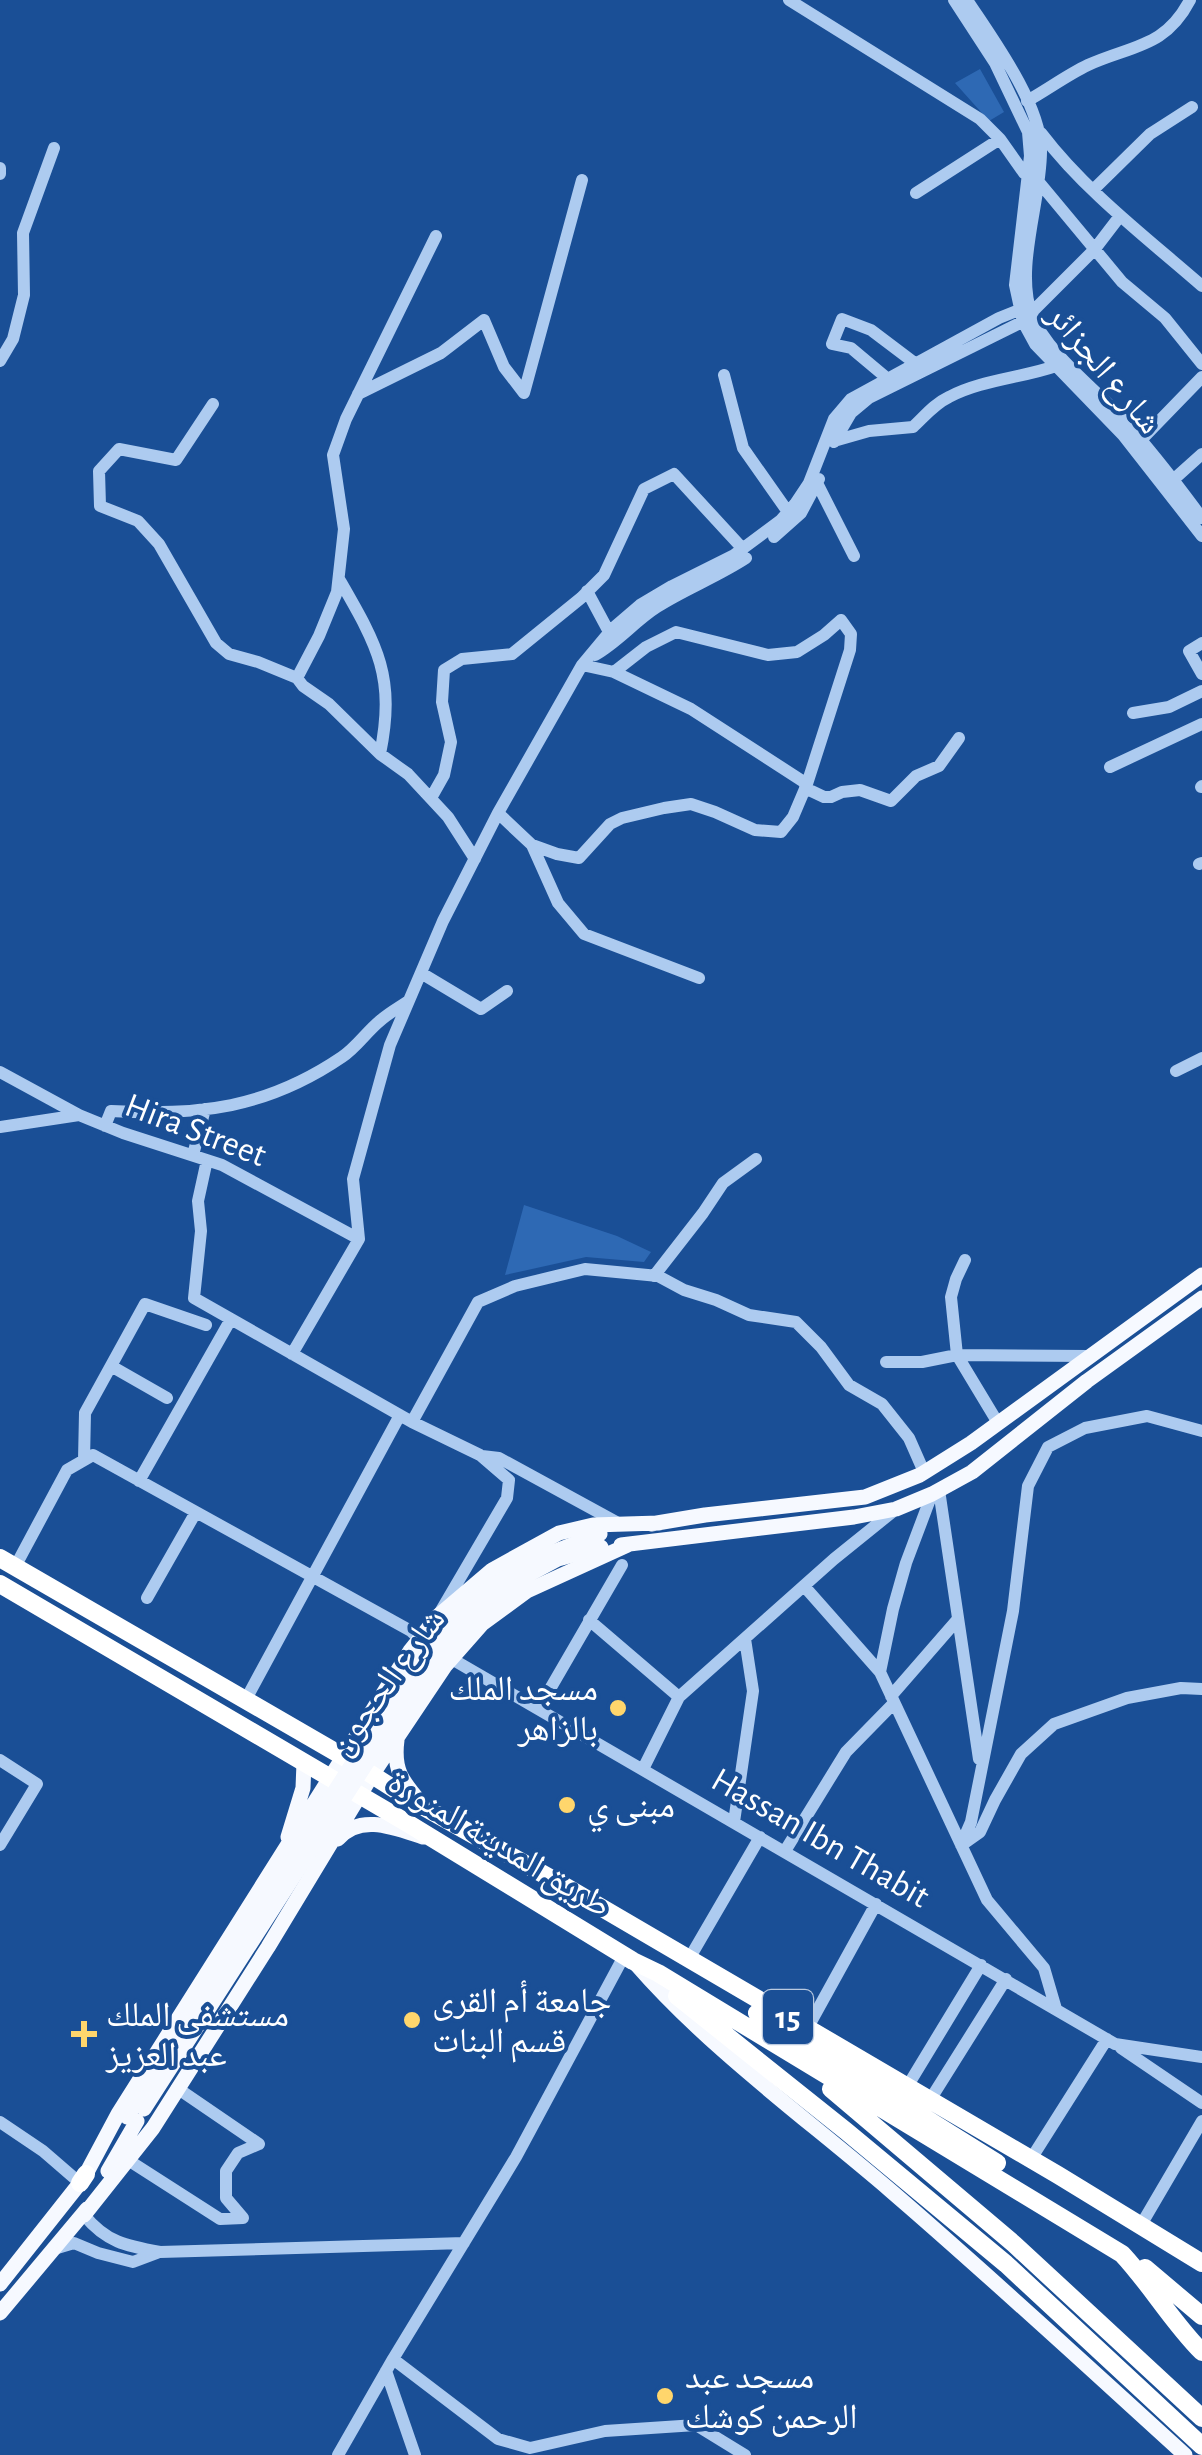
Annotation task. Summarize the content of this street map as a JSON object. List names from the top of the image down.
{
  "streets": {
    "highway": ["طريق المدينة المنورة", "15"],
    "main road": ["شارع الحجون"],
    "street": ["شارع الجزائر", "Hira Street", "Hassan Ibn Thabit"]
  },
  "places": {
    "other": [
      "مسجد الملك بالزاهر",
      "مبنى ي",
      "جامعة أم القرى قسم البنات",
      "مسجد عبد الرحمن كوشك"
    ],
    "health": ["مستشفى الملك عبد العزيز"]
  }
}
